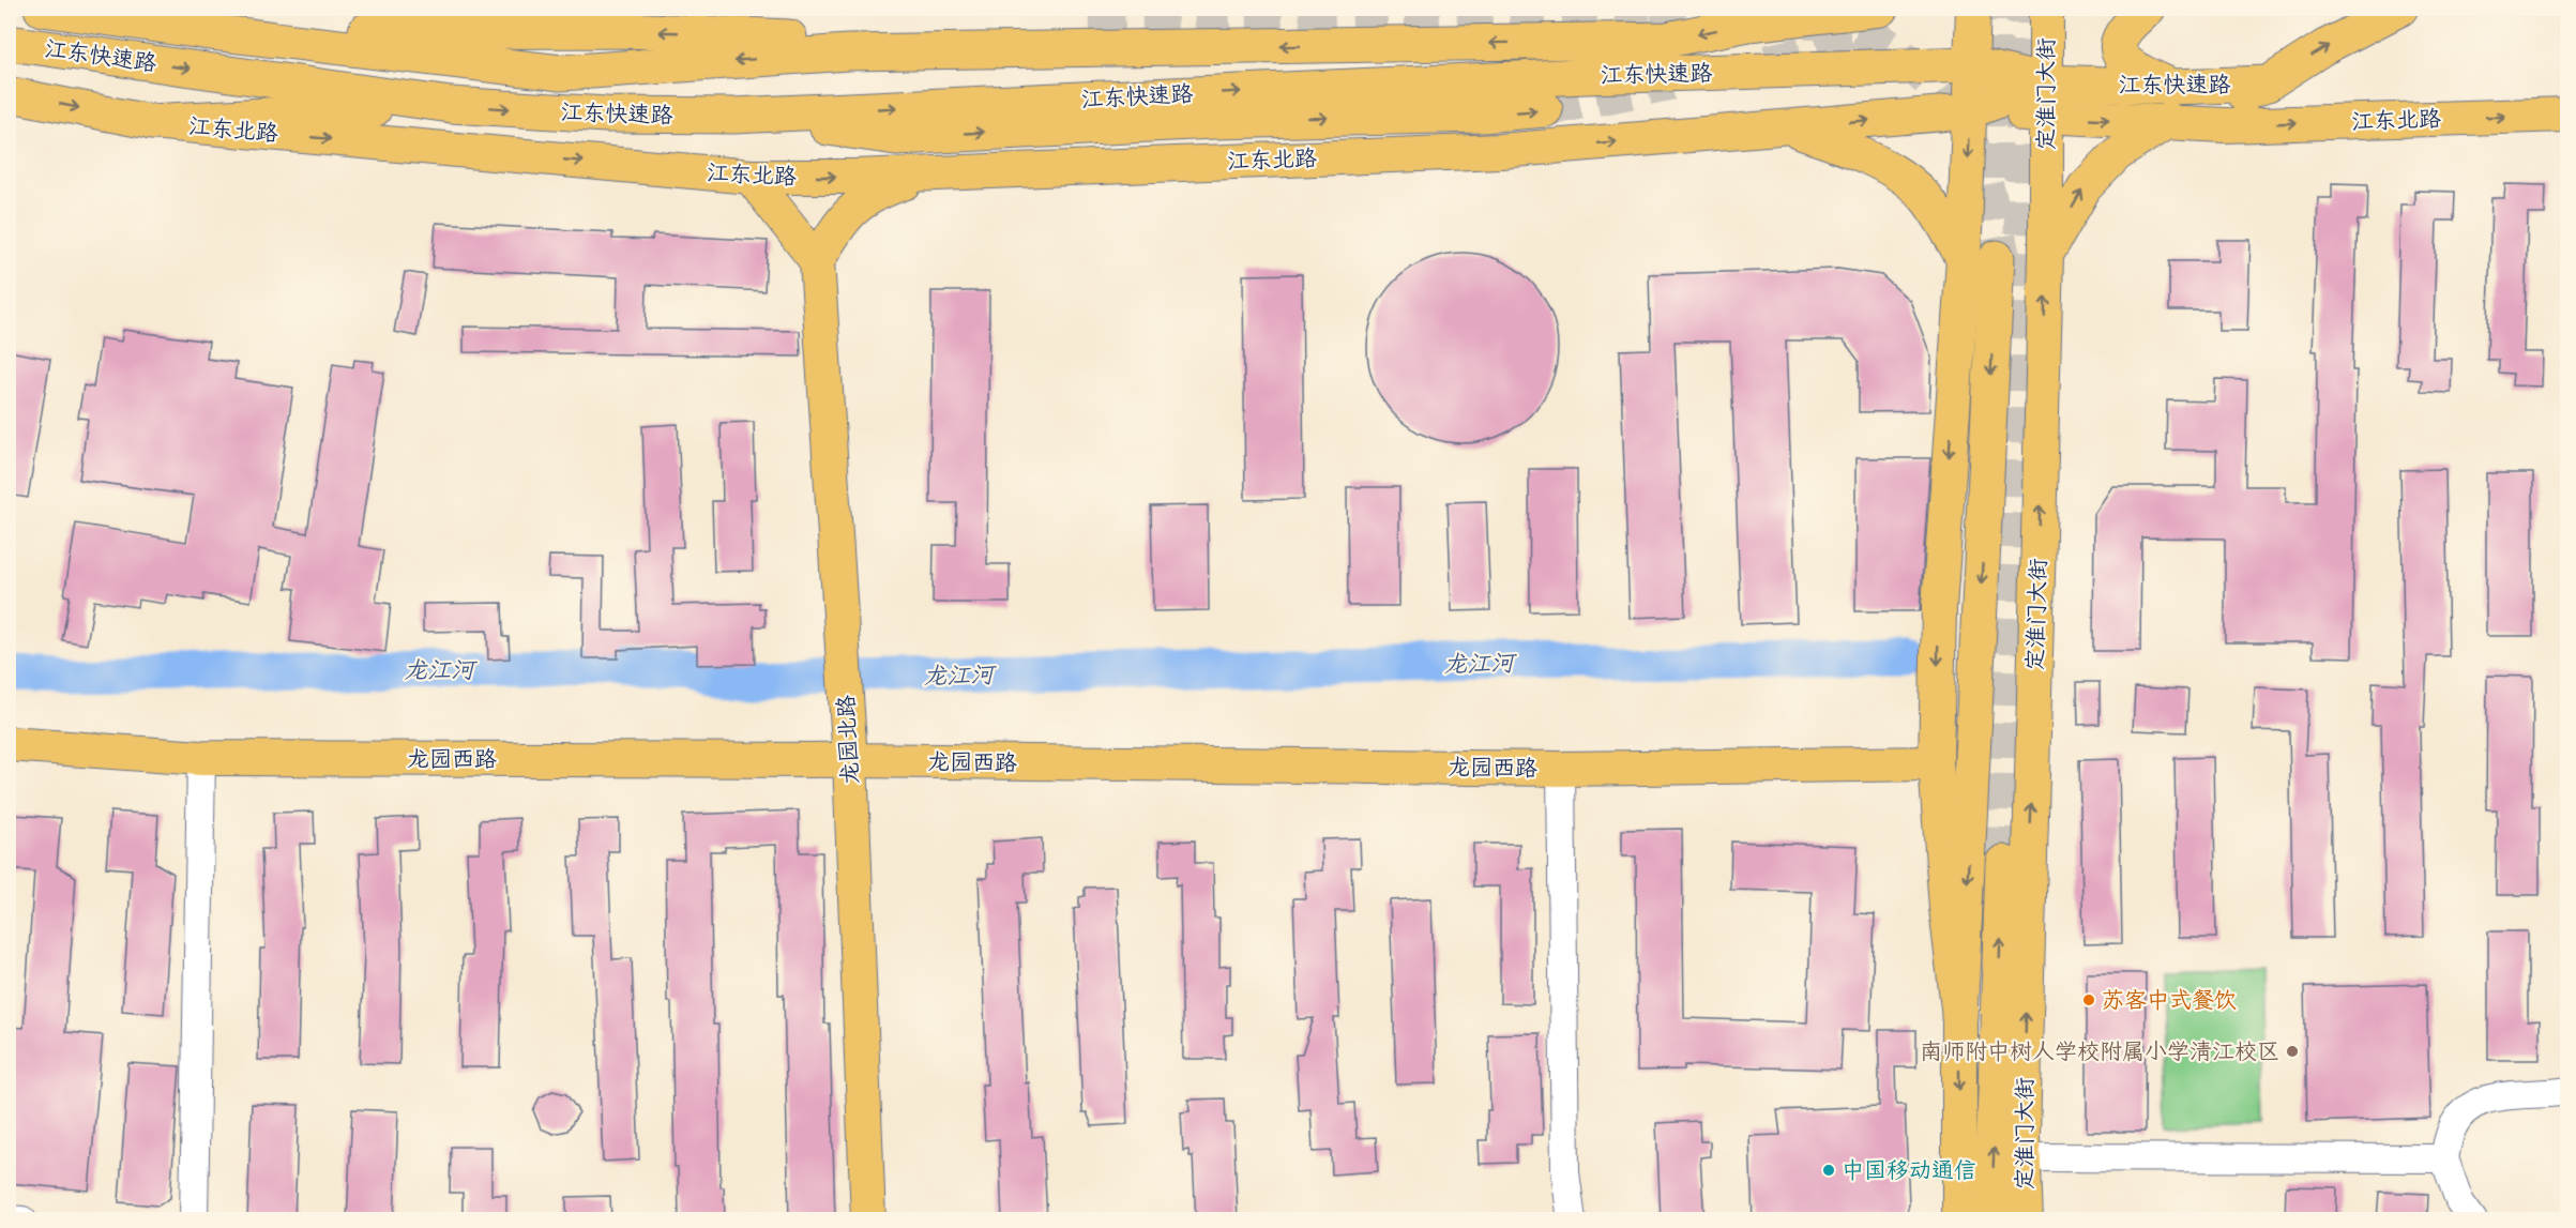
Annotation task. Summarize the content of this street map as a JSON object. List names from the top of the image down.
{
  "streets": {
    "highway": ["江东快速路"],
    "main road": [
      "定淮门大街",
      "江东北路",
      "龙园北路",
      "龙园西路"
    ]
  },
  "crossings": [
    ["江东快速路", "定淮门大街"],
    ["江东快速路", "江东北路"],
    ["定淮门大街", "江东北路"],
    ["龙园北路", "龙园西路"]
  ],
  "one_way": ["江东北路"],
  "water": ["龙江河"],
  "places": ["苏客中式餐饮", "南师附中树人学校附属小学清江校区", "中国移动通信"]
}
